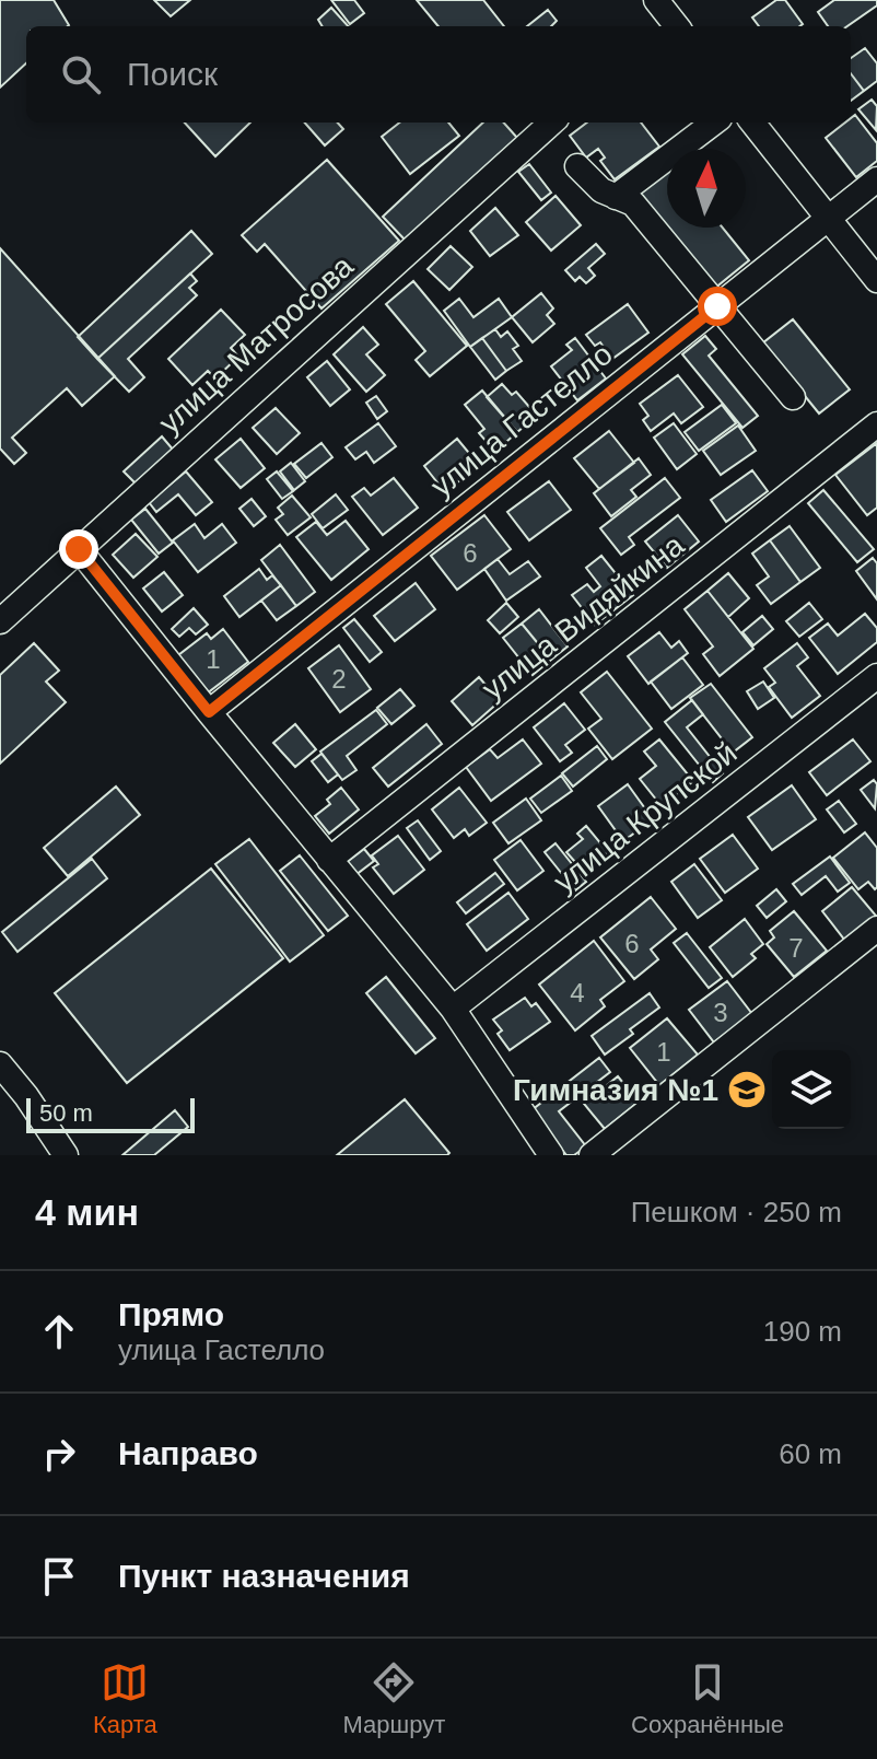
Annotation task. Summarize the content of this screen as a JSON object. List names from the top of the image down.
{
  "streets": {
    "street": [
      "улица Матросова",
      "улица Гастелло",
      "улица Видяйкина",
      "улица Крупской"
    ]
  },
  "places": {
    "school or university": ["Гимназия №1"]
  },
  "house_numbers": [
    "6",
    "1",
    "2",
    "6",
    "7",
    "4",
    "3",
    "1"
  ],
  "scale_bar": "50 m",
  "north": "top",
  "page": {
    "search": "Поиск",
    "scale": "50 m",
    "heading": ["4 мин", "Пешком · 250 m"],
    "list": [
      ["Прямо", "улица Гастелло", "190 m"],
      ["Направо", "60 m"],
      "Пункт назначения"
    ],
    "nav": ["Карта", "Маршрут", "Сохранённые"]
  }
}
